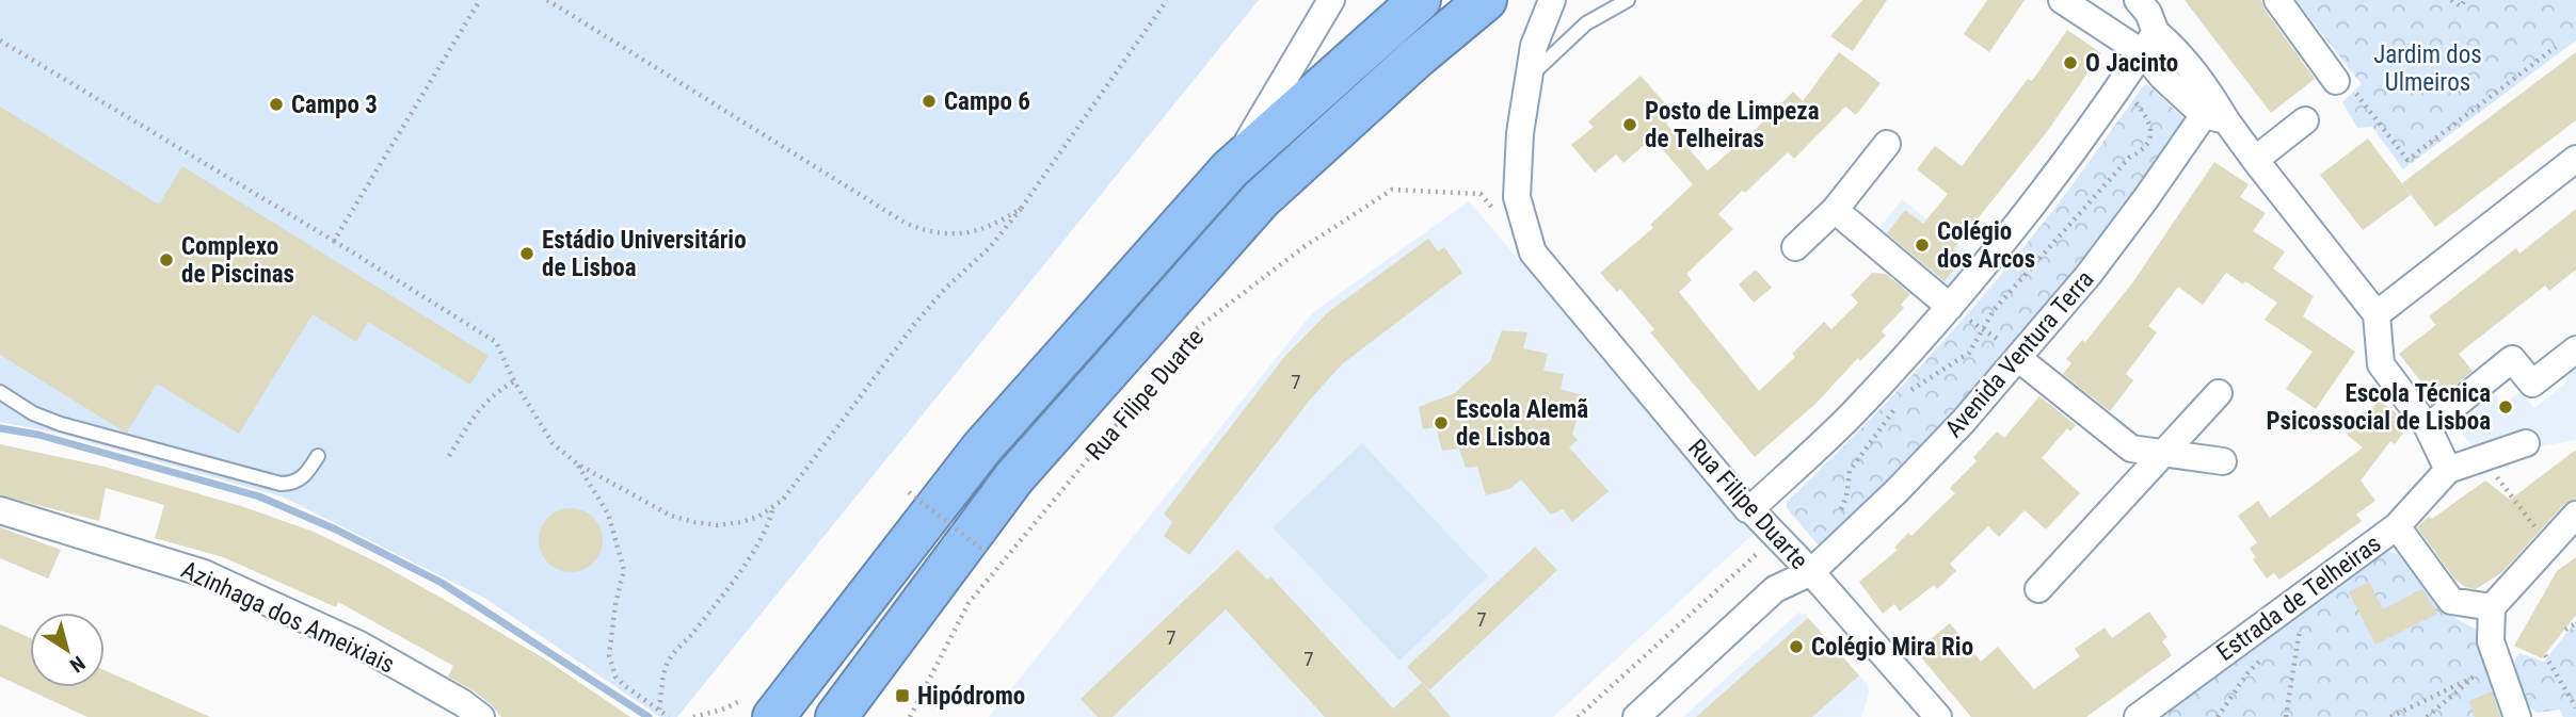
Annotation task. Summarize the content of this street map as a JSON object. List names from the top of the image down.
{
  "streets": {
    "street": [
      "Avenida Ventura Terra",
      "Rua Filipe Duarte",
      "Estrada de Telheiras",
      "Azinhaga dos Ameixiais"
    ]
  },
  "crossings": [
    ["Avenida Ventura Terra", "Rua Filipe Duarte"]
  ],
  "parks": ["Jardim dos Ulmeiros"],
  "places": {
    "other": [
      "O Jacinto",
      "Campo 6",
      "Campo 3",
      "Posto de Limpeza de Telheiras",
      "Colégio dos Arcos",
      "Estádio Universitário de Lisboa",
      "Complexo de Piscinas",
      "Escola Técnica Psicossocial de Lisboa",
      "Escola Alemã de Lisboa",
      "Colégio Mira Rio"
    ],
    "transit": ["Hipódromo"]
  },
  "house_numbers": [
    "7",
    "7",
    "7",
    "7"
  ],
  "north": "bottom right"
}
